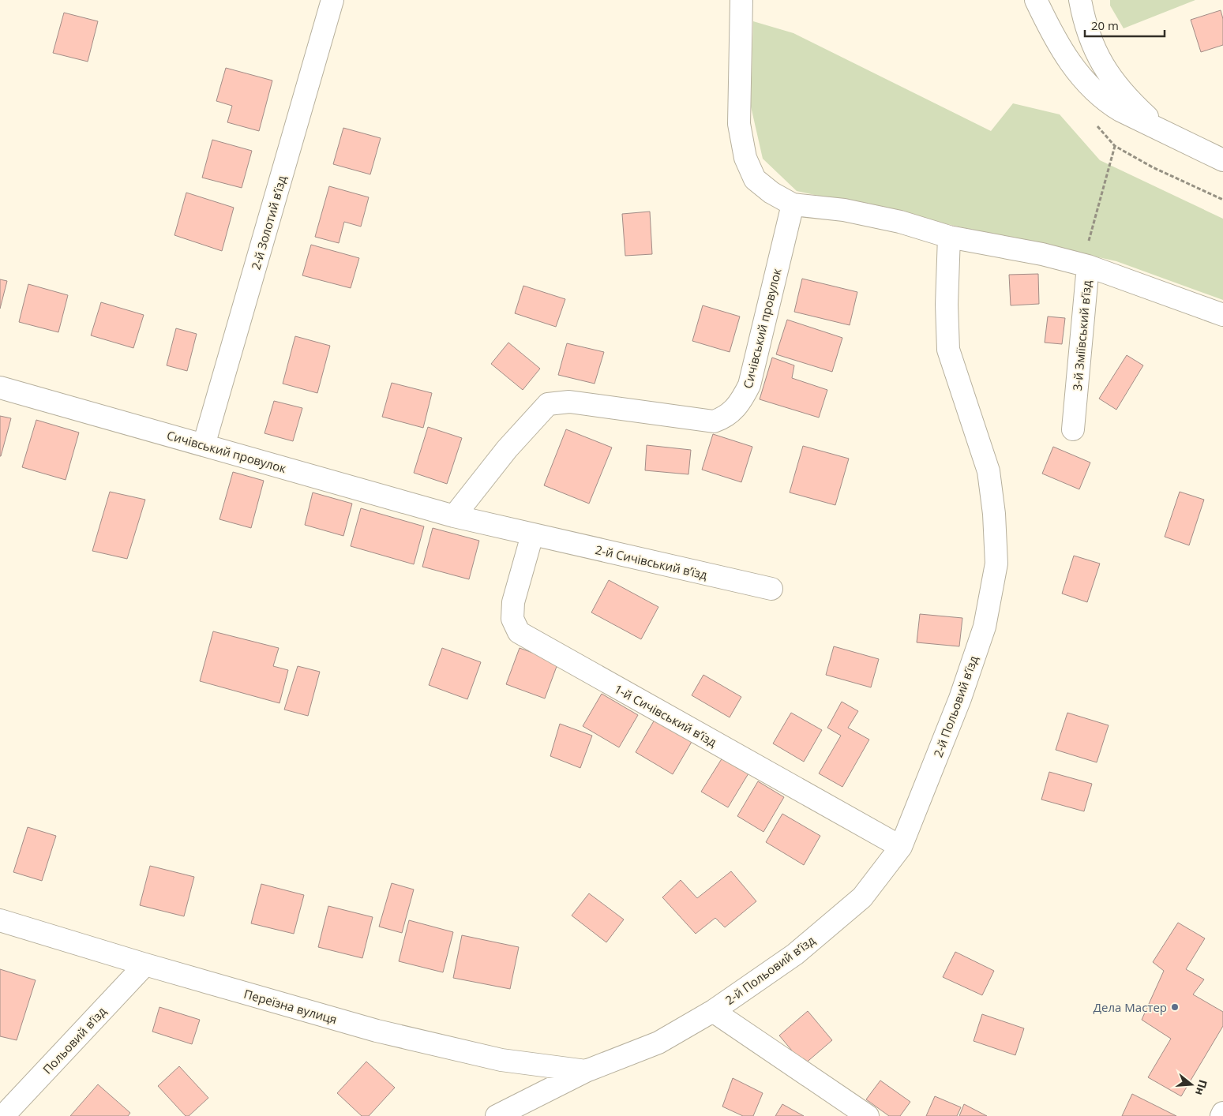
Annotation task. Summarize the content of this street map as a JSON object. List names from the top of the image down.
{
  "streets": {
    "street": [
      "2-й Золотий в’їзд",
      "Сичівський провулок",
      "3-й Зміївський в’їзд",
      "2-й Сичівський в’їзд",
      "2-й Польовий в’їзд",
      "1-й Сичівський в’їзд",
      "Переїзна вулиця",
      "Польовий в’їзд"
    ]
  },
  "crossings": [
    ["2-й Золотий в’їзд", "Сичівський провулок"],
    ["Сичівський провулок", "2-й Сичівський в’їзд"],
    ["Сичівський провулок", "1-й Сичівський в’їзд"],
    ["3-й Зміївський в’їзд", "2-й Польовий в’їзд"],
    ["2-й Сичівський в’їзд", "1-й Сичівський в’їзд"],
    ["2-й Польовий в’їзд", "1-й Сичівський в’їзд"],
    ["2-й Польовий в’їзд", "Переїзна вулиця"],
    ["Переїзна вулиця", "Польовий в’їзд"]
  ],
  "places": ["Дела Мастер"],
  "scale_bar": "20 m",
  "north": "right"
}
